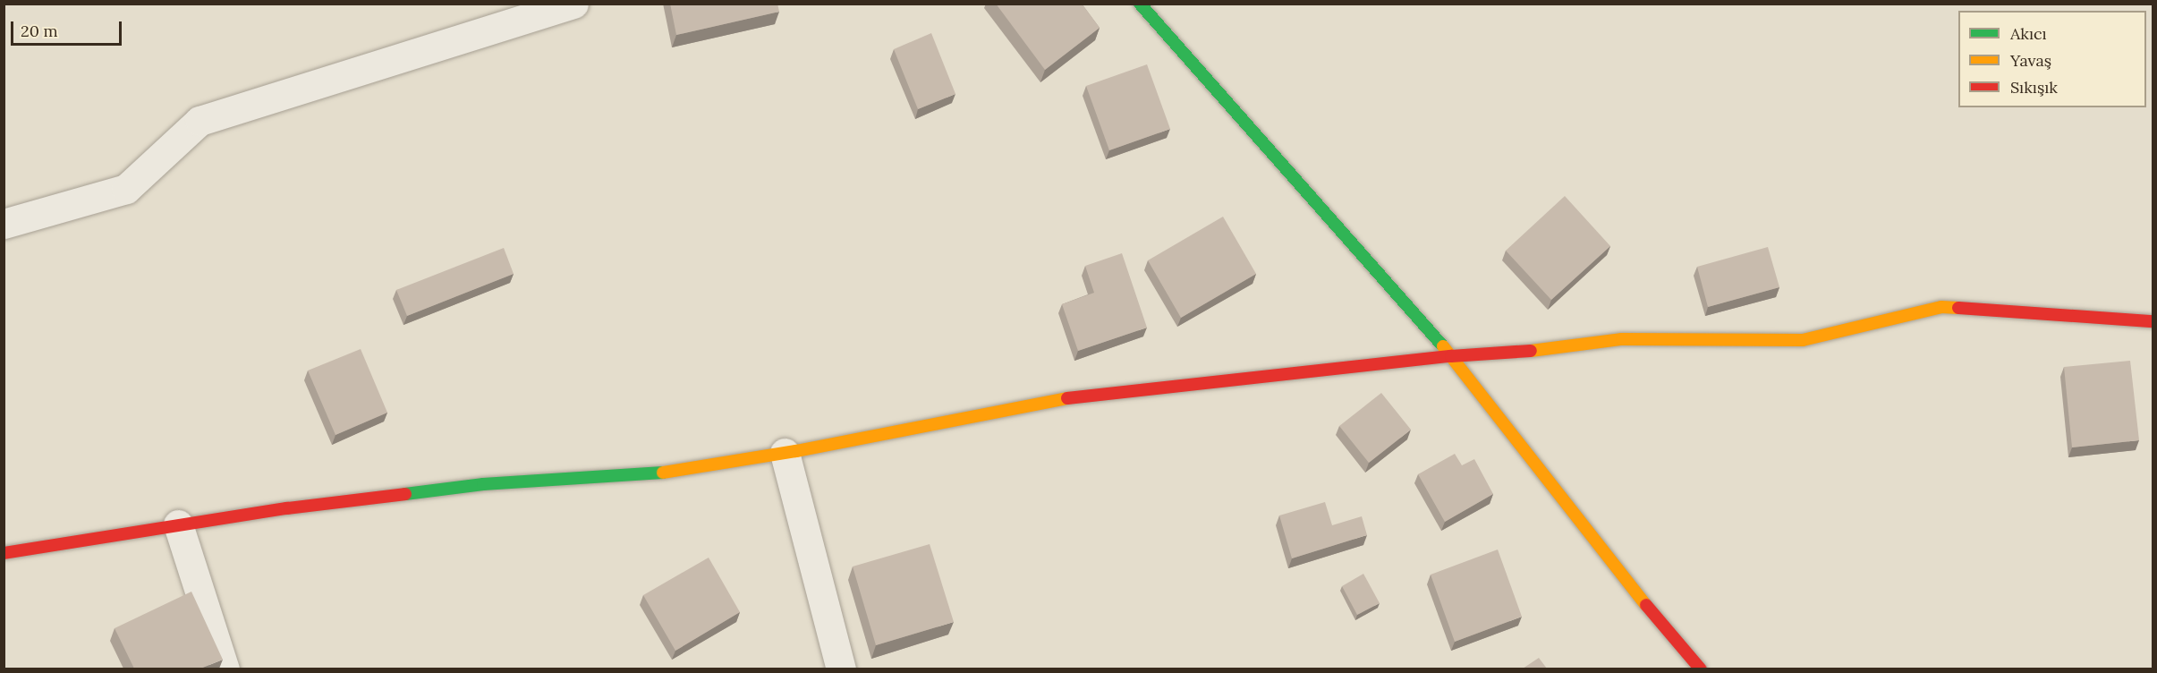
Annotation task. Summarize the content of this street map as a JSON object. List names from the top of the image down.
{
  "legend": ["Akıcı", "Yavaş", "Sıkışık"],
  "scale_bar": "20 m"
}
